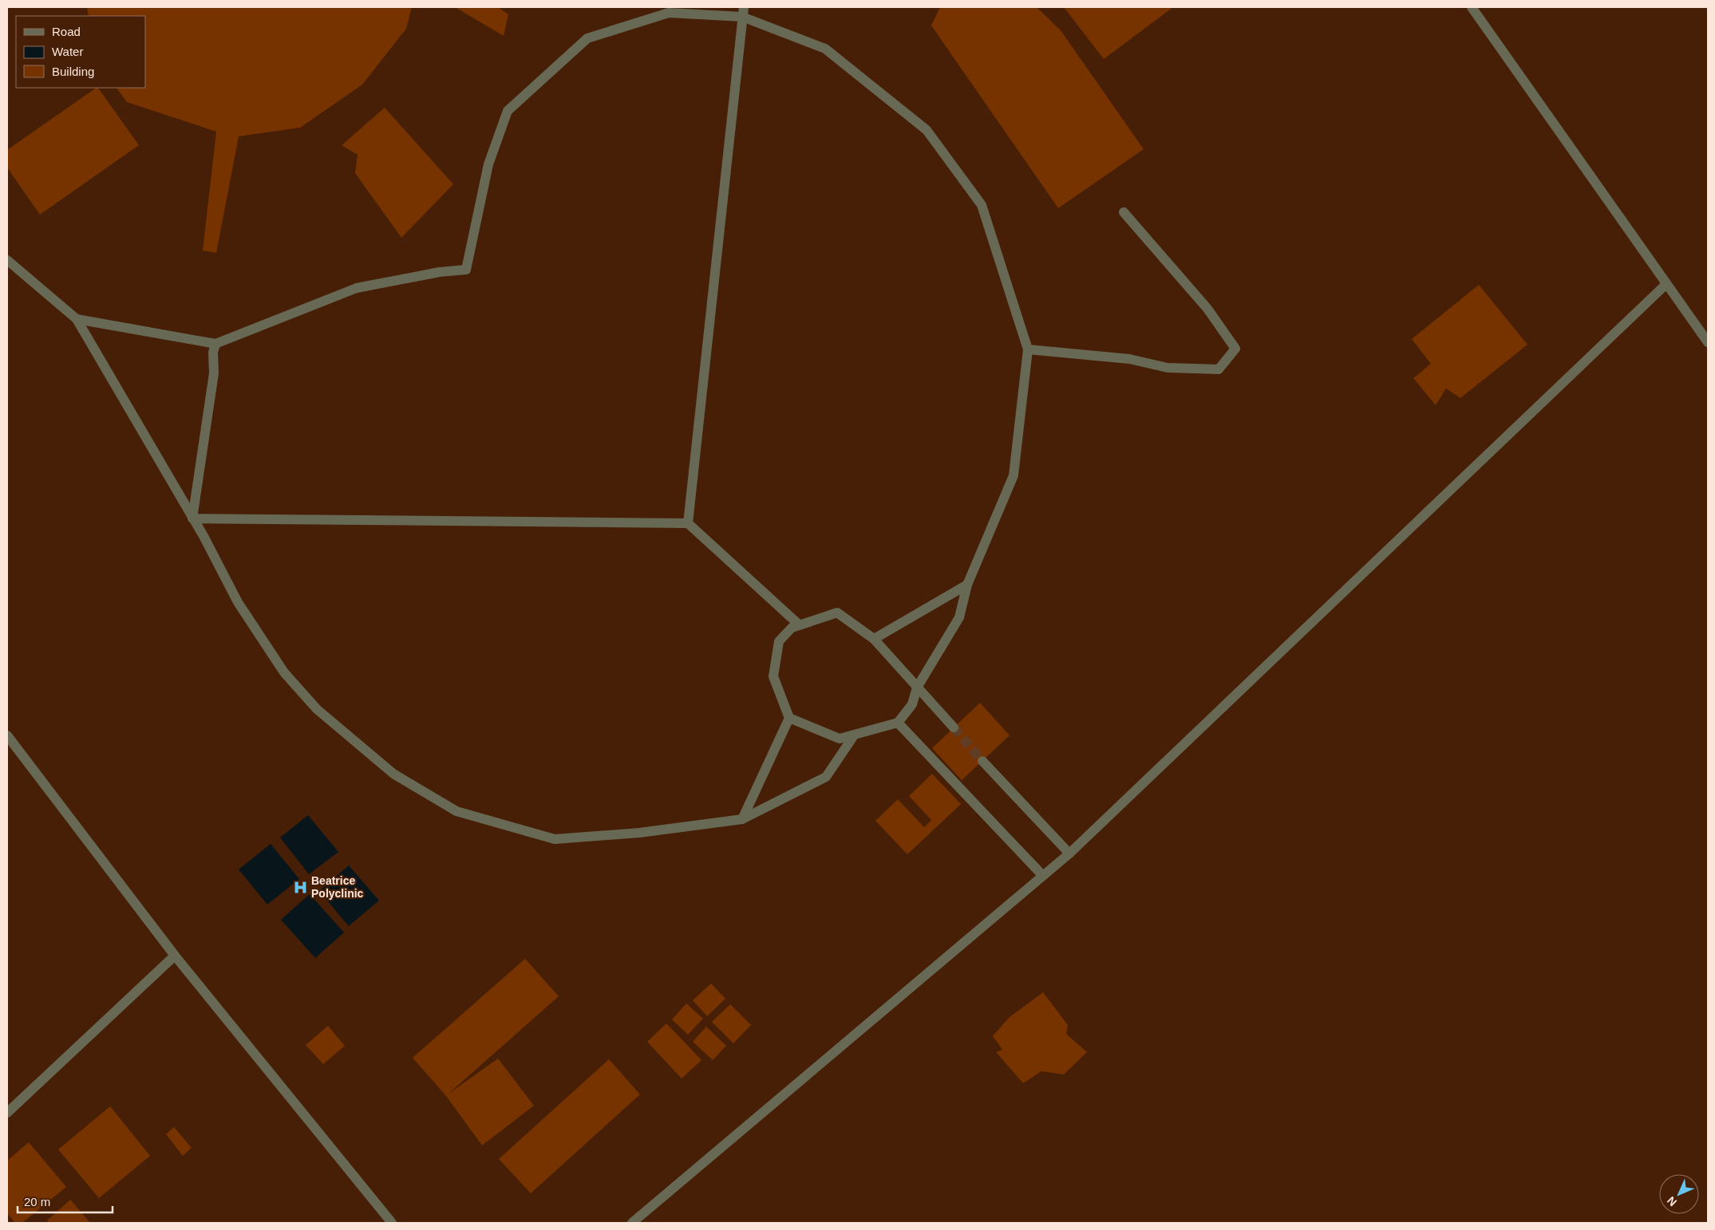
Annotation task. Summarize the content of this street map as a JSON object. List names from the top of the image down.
{
  "places": {
    "hospital": ["Beatrice Polyclinic"]
  },
  "legend": ["Road", "Water", "Building"],
  "scale_bar": "20 m",
  "north": "bottom left"
}
